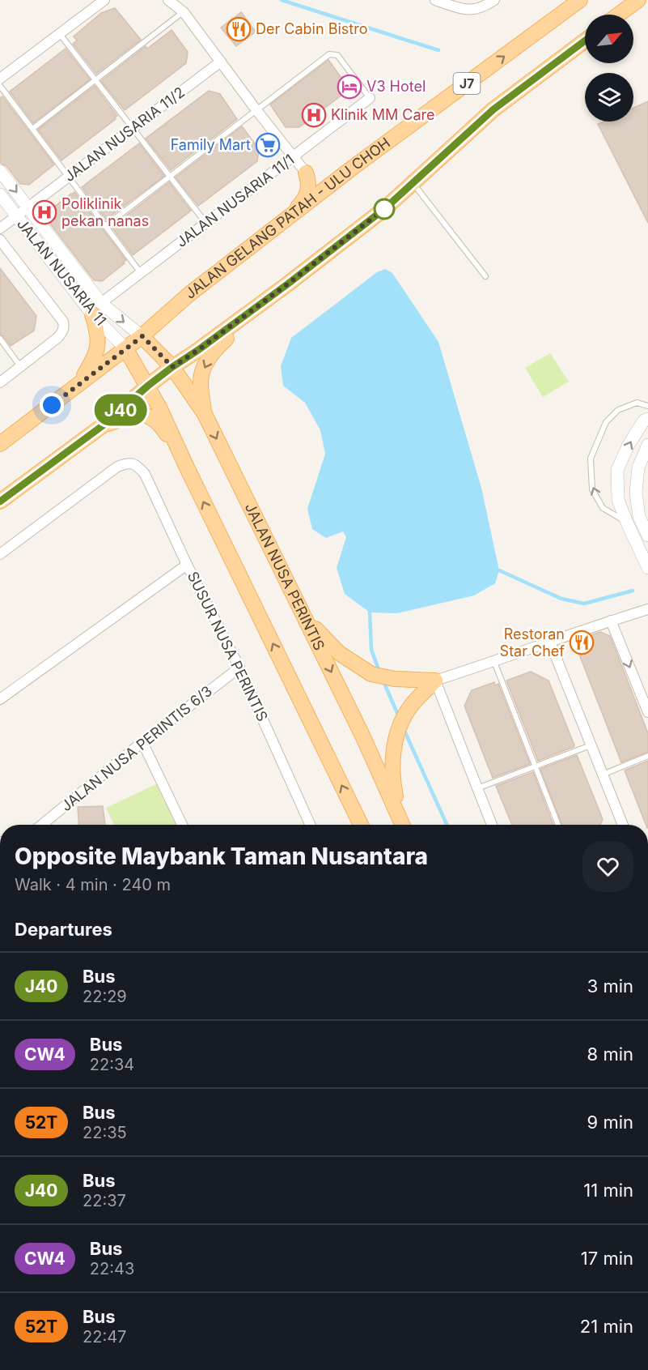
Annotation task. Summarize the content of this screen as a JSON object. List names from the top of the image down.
{
  "streets": {
    "main road": ["J7", "JALAN GELANG PATAH - ULU CHOH", "JALAN NUSA PERINTIS"],
    "street": [
      "JALAN NUSARIA 11/2",
      "JALAN NUSARIA 11/1",
      "JALAN NUSARIA 11",
      "SUSUR NUSA PERINTIS",
      "JALAN NUSA PERINTIS 6/3"
    ]
  },
  "crossings": [
    ["J7", "JALAN NUSA PERINTIS"],
    ["JALAN NUSARIA 11/2", "JALAN NUSARIA 11"],
    ["JALAN NUSARIA 11/1", "JALAN NUSARIA 11"],
    ["JALAN GELANG PATAH - ULU CHOH", "JALAN NUSARIA 11"],
    ["JALAN GELANG PATAH - ULU CHOH", "JALAN NUSA PERINTIS"],
    ["JALAN NUSARIA 11", "JALAN NUSA PERINTIS"],
    ["SUSUR NUSA PERINTIS", "JALAN NUSA PERINTIS 6/3"]
  ],
  "places": {
    "restaurant": ["Der Cabin Bistro", "Restoran Star Chef"],
    "hotel": ["V3 Hotel"],
    "hospital": ["Klinik MM Care", "Poliklinik pekan nanas"],
    "supermarket": ["Family Mart"]
  },
  "lines": ["bus line J40"],
  "north": "top right",
  "page": {
    "on_map": "J40",
    "heading": [
      ["Opposite Maybank Taman Nusantara", "Walk · 4 min · 240 m"],
      "Departures"
    ],
    "list": [
      {
        "mark": "J40",
        "name": "Bus",
        "note": "22:29",
        "value": "3 min"
      },
      {
        "mark": "CW4",
        "name": "Bus",
        "note": "22:34",
        "value": "8 min"
      },
      {
        "mark": "52T",
        "name": "Bus",
        "note": "22:35",
        "value": "9 min"
      },
      {
        "mark": "J40",
        "name": "Bus",
        "note": "22:37",
        "value": "11 min"
      },
      {
        "mark": "CW4",
        "name": "Bus",
        "note": "22:43",
        "value": "17 min"
      },
      {
        "mark": "52T",
        "name": "Bus",
        "note": "22:47",
        "value": "21 min"
      }
    ]
  }
}
